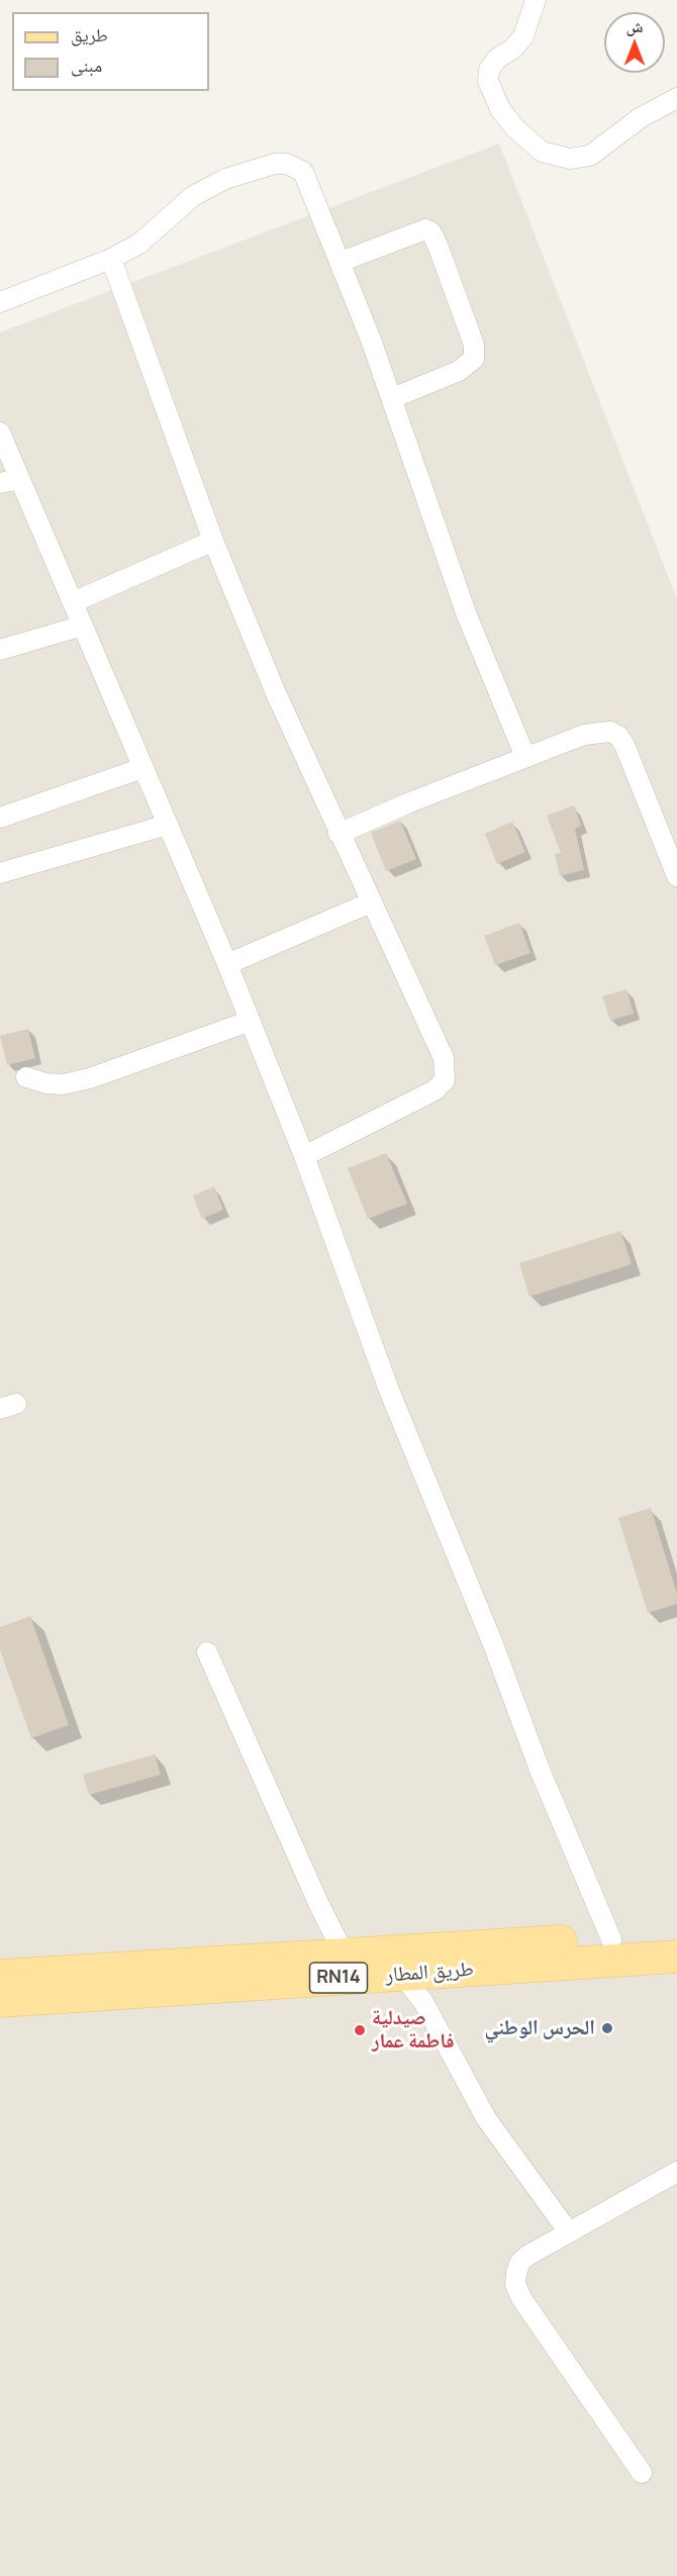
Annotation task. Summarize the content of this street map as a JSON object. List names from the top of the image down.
{
  "streets": {
    "main road": ["طريق المطار", "RN14"]
  },
  "places": ["الحرس الوطني", "صيدلية فاطمة عمار"],
  "legend": ["طريق", "مبنى"],
  "north": "top"
}
